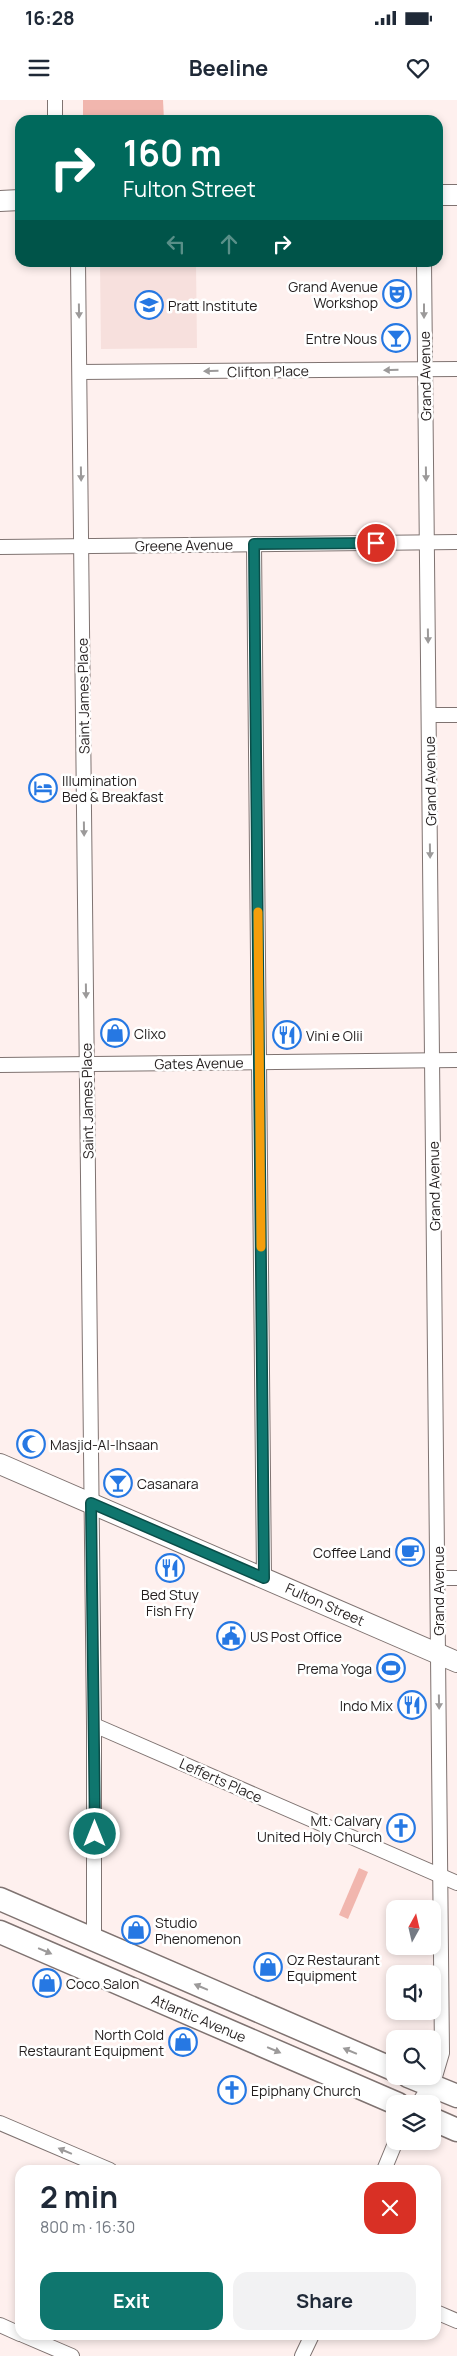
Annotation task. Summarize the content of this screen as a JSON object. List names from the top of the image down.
{
  "streets": {
    "main road": ["Fulton Street", "Atlantic Avenue"],
    "street": [
      "Clifton Place",
      "Grand Avenue",
      "Greene Avenue",
      "Saint James Place",
      "Gates Avenue",
      "Lefferts Place"
    ]
  },
  "crossings": [
    ["Clifton Place", "Grand Avenue"],
    ["Clifton Place", "Saint James Place"],
    ["Grand Avenue", "Greene Avenue"],
    ["Grand Avenue", "Gates Avenue"],
    ["Grand Avenue", "Fulton Street"],
    ["Grand Avenue", "Lefferts Place"],
    ["Greene Avenue", "Saint James Place"],
    ["Saint James Place", "Gates Avenue"],
    ["Saint James Place", "Fulton Street"],
    ["Saint James Place", "Lefferts Place"]
  ],
  "one_way": ["Clifton Place", "Grand Avenue", "Saint James Place"],
  "places": {
    "theatre": ["Grand Avenue Workshop"],
    "school or university": ["Pratt Institute"],
    "bar": ["Entre Nous", "Casanara"],
    "hotel": ["Illumination Bed & Breakfast"],
    "shop": [
      "Clixo",
      "Studio Phenomenon",
      "Oz Restaurant Equipment",
      "Coco Salon",
      "North Cold Restaurant Equipment"
    ],
    "restaurant": ["Vini e Olii", "Bed Stuy Fish Fry", "Indo Mix"],
    "mosque": ["Masjid-Al-Ihsaan"],
    "cafe": ["Coffee Land"],
    "public building": ["US Post Office"],
    "sports": ["Prema Yoga"],
    "church": ["Mt. Calvary United Holy Church", "Epiphany Church"]
  },
  "north": "top",
  "page": {
    "status": "16:28",
    "header": "Beeline",
    "turn": ["160 m", "Fulton Street"],
    "heading": ["2 min", "800 m · 16:30"],
    "buttons": ["Exit", "Share"]
  }
}
